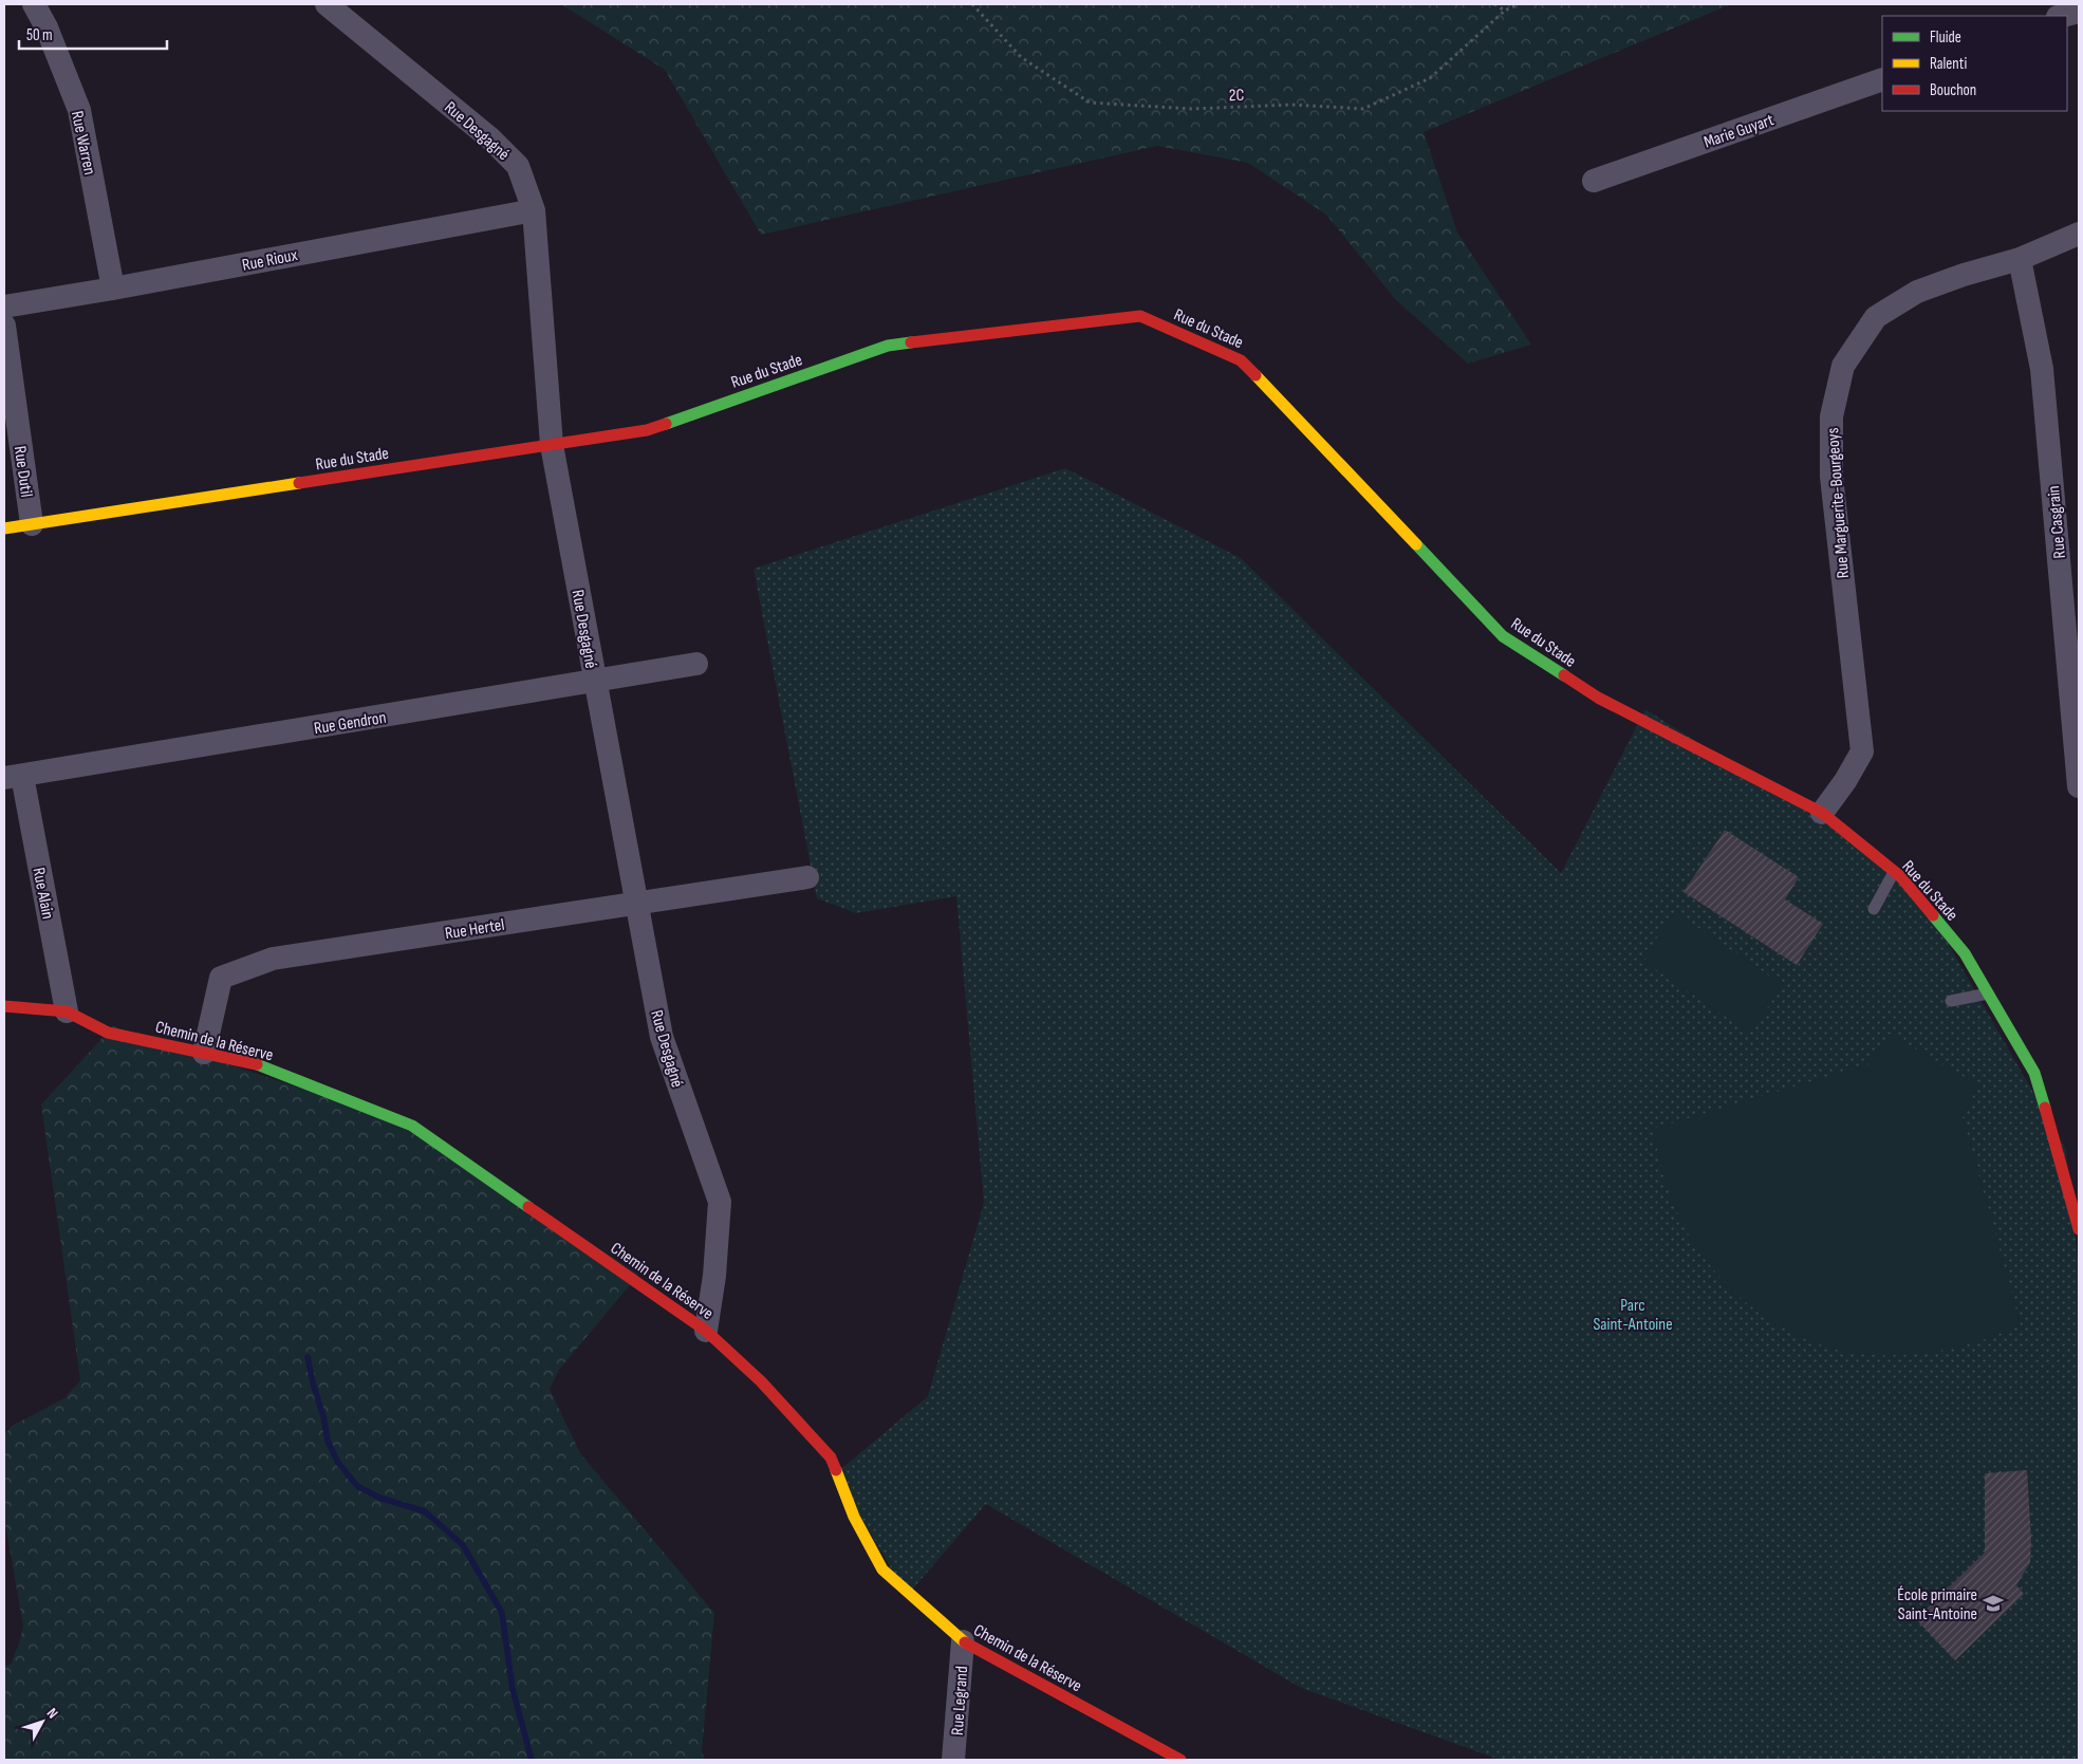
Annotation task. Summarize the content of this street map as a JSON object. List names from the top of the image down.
{
  "streets": {
    "street": [
      "Rue Desgagné",
      "Marie Guyart",
      "Rue Warren",
      "Rue Rioux",
      "Rue du Stade",
      "Rue Dutil",
      "Rue Marguerite-Bourgeoys",
      "Rue Casgrain",
      "Rue Gendron",
      "Rue Alain",
      "Rue Hertel",
      "Chemin de la Réserve",
      "Rue Legrand"
    ],
    "path": ["2C"]
  },
  "crossings": [
    ["Rue Desgagné", "Rue Rioux"],
    ["Rue Desgagné", "Rue du Stade"],
    ["Rue Desgagné", "Rue Gendron"],
    ["Rue Desgagné", "Rue Hertel"],
    ["Rue Desgagné", "Chemin de la Réserve"],
    ["Rue Warren", "Rue Rioux"],
    ["Rue du Stade", "Rue Dutil"],
    ["Rue du Stade", "Rue Marguerite-Bourgeoys"],
    ["Rue Marguerite-Bourgeoys", "Rue Casgrain"],
    ["Rue Gendron", "Rue Alain"],
    ["Rue Alain", "Chemin de la Réserve"],
    ["Rue Hertel", "Chemin de la Réserve"],
    ["Chemin de la Réserve", "Rue Legrand"]
  ],
  "parks": ["Parc Saint-Antoine"],
  "places": {
    "school or university": ["École primaire Saint-Antoine"]
  },
  "legend": ["Fluide", "Ralenti", "Bouchon"],
  "scale_bar": "50 m",
  "north": "top right"
}
